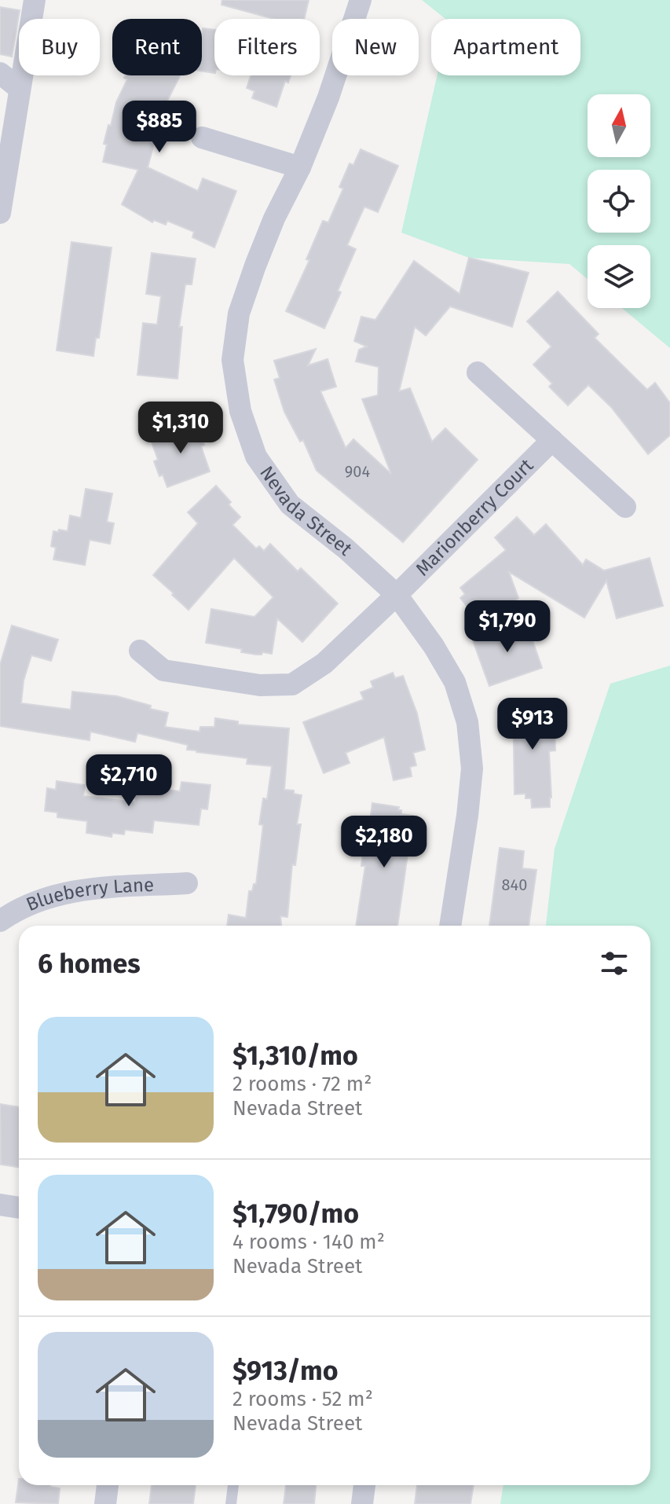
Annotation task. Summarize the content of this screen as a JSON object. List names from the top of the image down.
{
  "streets": {
    "street": ["Nevada Street", "Marionberry Court", "Blueberry Lane"]
  },
  "crossings": [
    ["Nevada Street", "Marionberry Court"]
  ],
  "house_numbers": ["904", "840"],
  "north": "top",
  "page": {
    "chip": [
      "Buy",
      "Rent",
      "Filters",
      "New",
      "Apartment"
    ],
    "price": [
      "$885",
      "$1,310",
      "$1,790",
      "$913",
      "$2,710",
      "$2,180"
    ],
    "heading": "6 homes",
    "list": [
      {
        "name": "$1,310/mo",
        "note": "2 rooms · 72 m² · Nevada Street"
      },
      {
        "name": "$1,790/mo",
        "note": "4 rooms · 140 m² · Nevada Street"
      },
      {
        "name": "$913/mo",
        "note": "2 rooms · 52 m² · Nevada Street"
      }
    ]
  }
}
